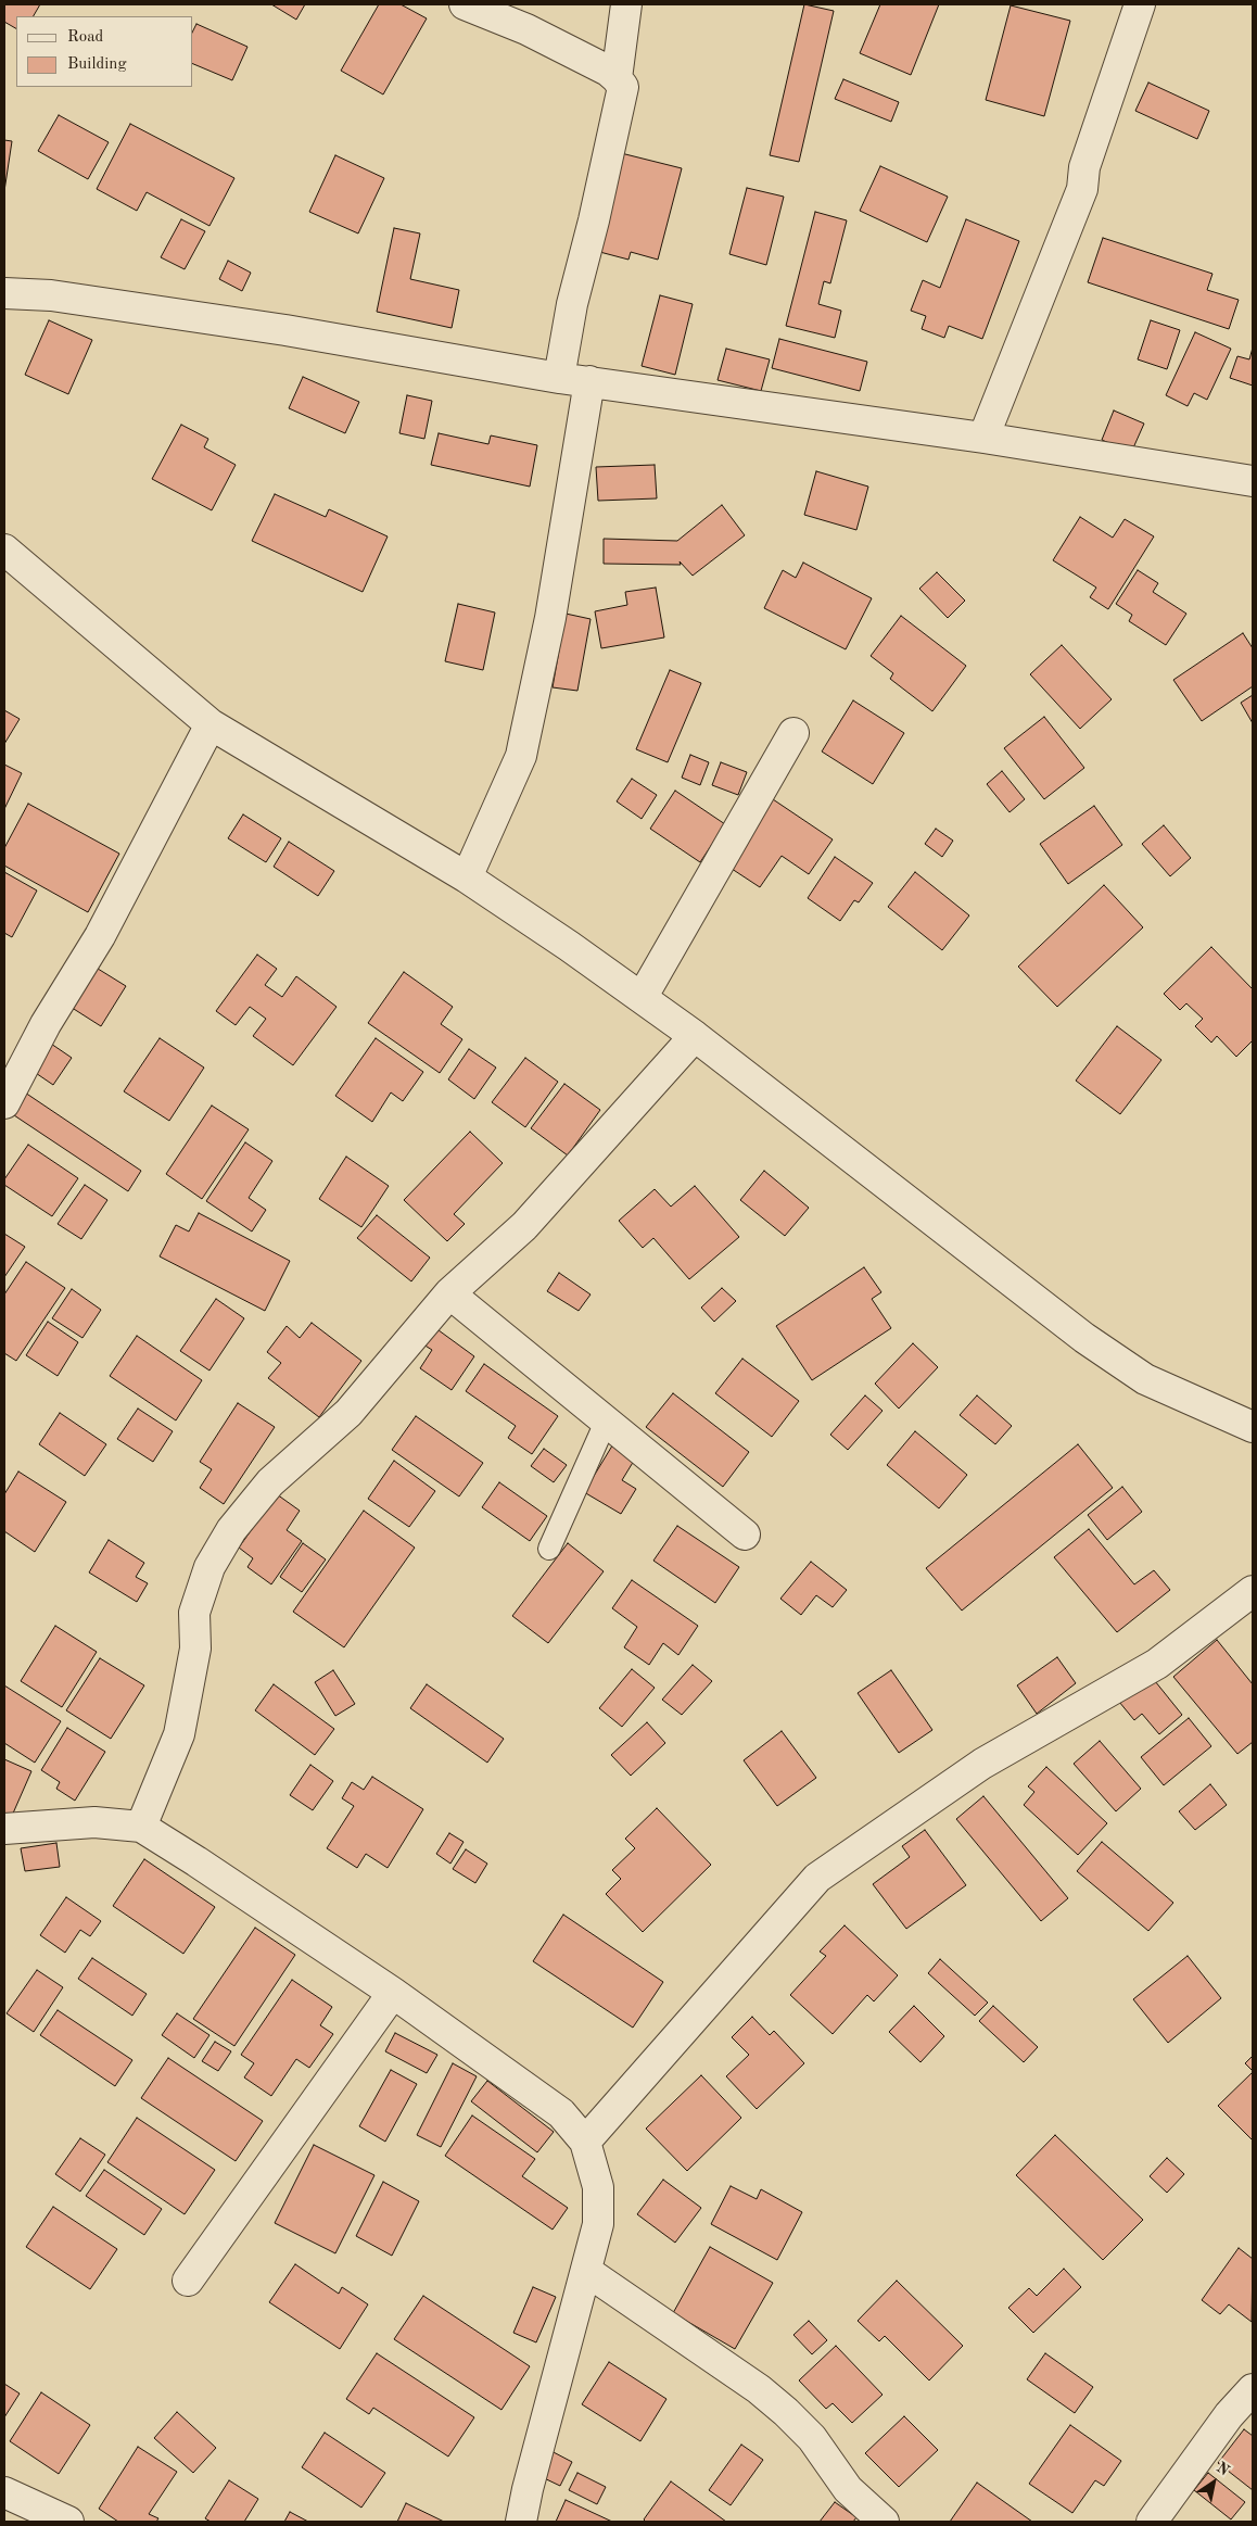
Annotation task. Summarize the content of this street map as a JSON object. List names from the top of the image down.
{
  "legend": ["Road", "Building"],
  "north": "top right"
}
